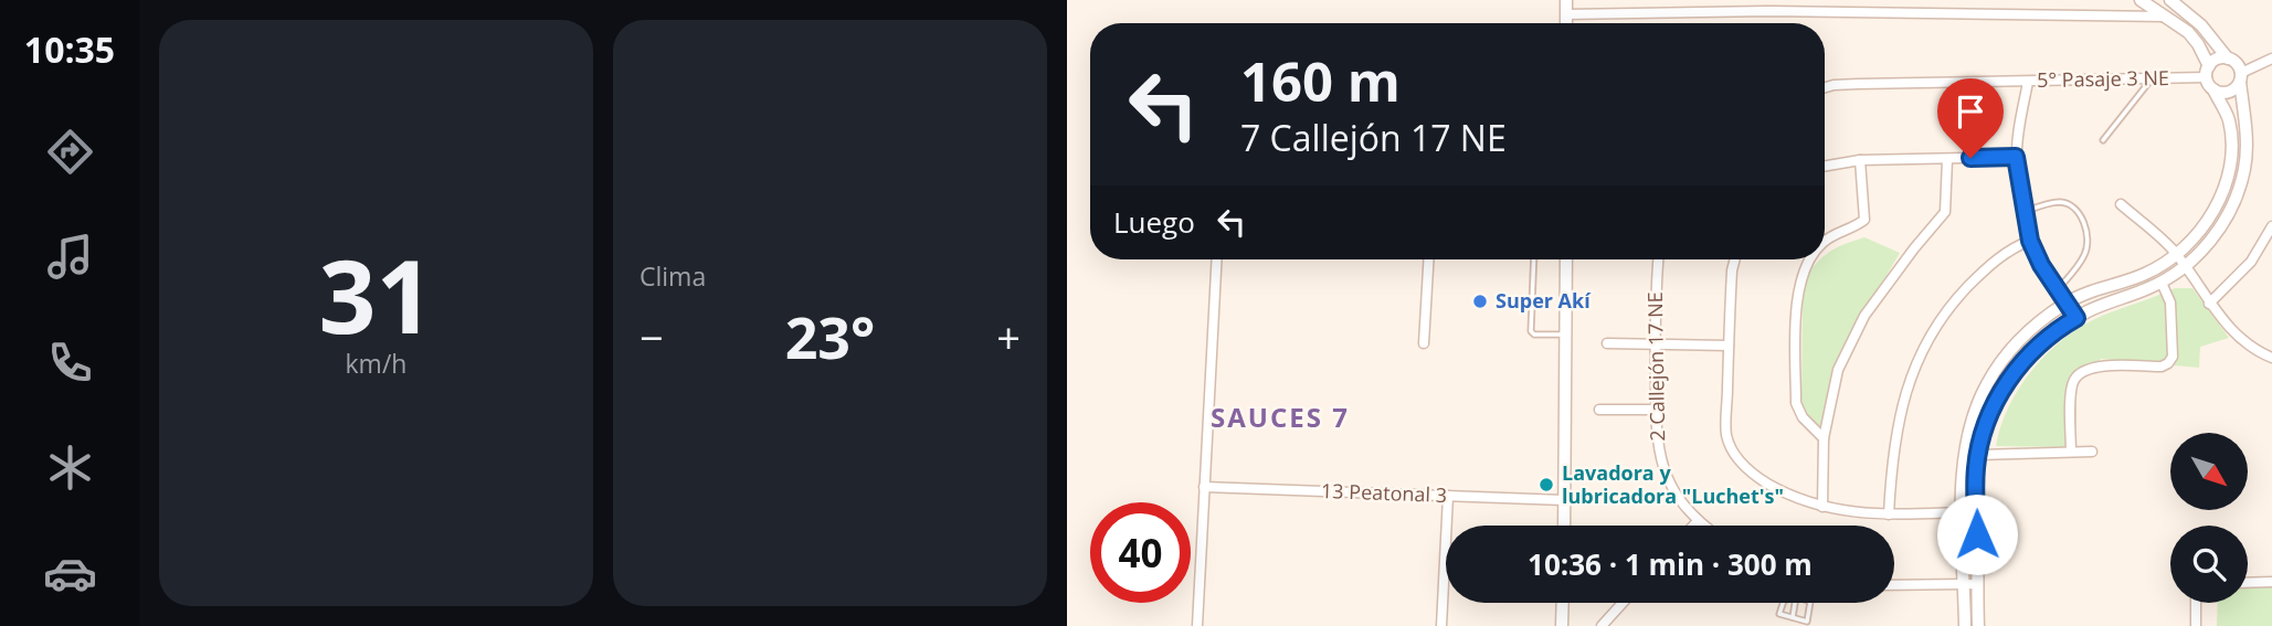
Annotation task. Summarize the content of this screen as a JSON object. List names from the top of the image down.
{
  "streets": {
    "street": ["5° Pasaje 3 NE", "2 Callejón 17 NE", "13 Peatonal 3"]
  },
  "districts": ["SAUCES 7"],
  "places": ["Super Akí", "Lavadora y lubricadora \"Luchet's\""],
  "north": "bottom right",
  "page": {
    "tabs": "10:35",
    "tile": [
      ["31", "km/h"],
      "Clima"
    ],
    "turn": ["160 m", "7 Callejón 17 NE"],
    "then": "Luego",
    "heat": ["−", "23°", "+"],
    "limit": "40",
    "trip": "10:36 · 1 min · 300 m"
  }
}
